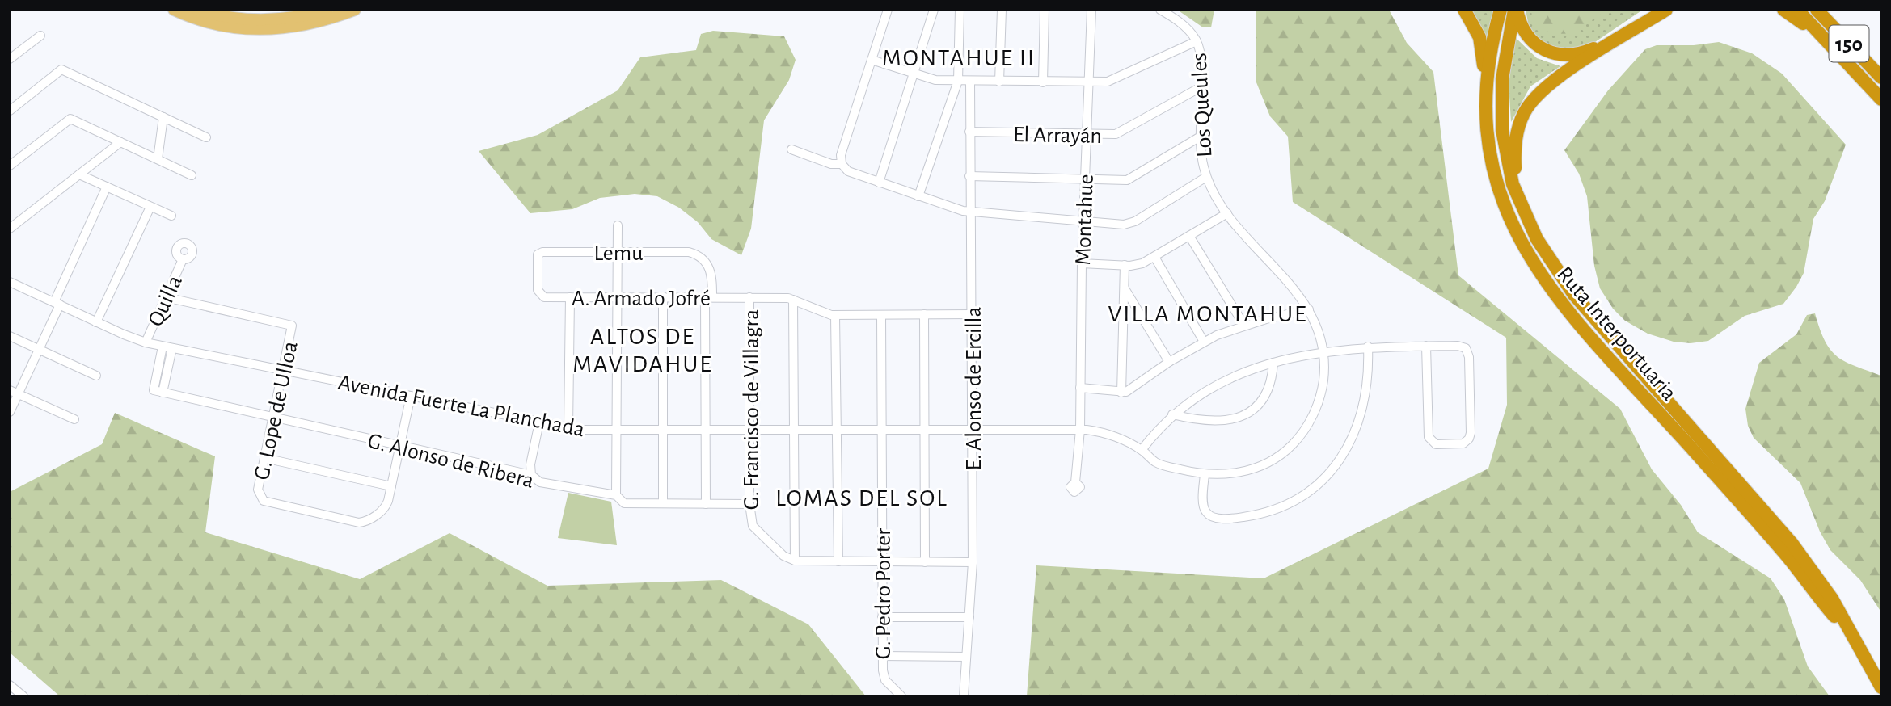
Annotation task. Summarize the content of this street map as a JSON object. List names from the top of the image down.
{
  "streets": {
    "highway": ["150", "Ruta Interportuaria"],
    "street": [
      "Los Queules",
      "El Arrayán",
      "Montahue",
      "Lemu",
      "A. Armado Jofré",
      "Quilla",
      "E. Alonso de Ercilla",
      "Avenida Fuerte La Planchada",
      "G. Francisco de Villagra",
      "G. Lope de Ulloa",
      "G. Alonso de Ribera",
      "G. Pedro Porter"
    ]
  },
  "crossings": [
    ["Los Queules", "El Arrayán"],
    ["Los Queules", "Montahue"],
    ["Los Queules", "E. Alonso de Ercilla"],
    ["Los Queules", "Avenida Fuerte La Planchada"],
    ["El Arrayán", "Montahue"],
    ["El Arrayán", "E. Alonso de Ercilla"],
    ["Lemu", "A. Armado Jofré"],
    ["Lemu", "Avenida Fuerte La Planchada"],
    ["Lemu", "G. Alonso de Ribera"],
    ["A. Armado Jofré", "E. Alonso de Ercilla"],
    ["A. Armado Jofré", "G. Francisco de Villagra"],
    ["A. Armado Jofré", "G. Pedro Porter"],
    ["Quilla", "Avenida Fuerte La Planchada"],
    ["Quilla", "G. Lope de Ulloa"],
    ["E. Alonso de Ercilla", "Avenida Fuerte La Planchada"],
    ["Avenida Fuerte La Planchada", "G. Francisco de Villagra"],
    ["Avenida Fuerte La Planchada", "G. Lope de Ulloa"],
    ["Avenida Fuerte La Planchada", "G. Pedro Porter"],
    ["G. Francisco de Villagra", "G. Alonso de Ribera"],
    ["G. Lope de Ulloa", "G. Alonso de Ribera"]
  ],
  "districts": [
    "MONTAHUE II",
    "VILLA MONTAHUE",
    "ALTOS DE MAVIDAHUE",
    "LOMAS DEL SOL"
  ]
}
